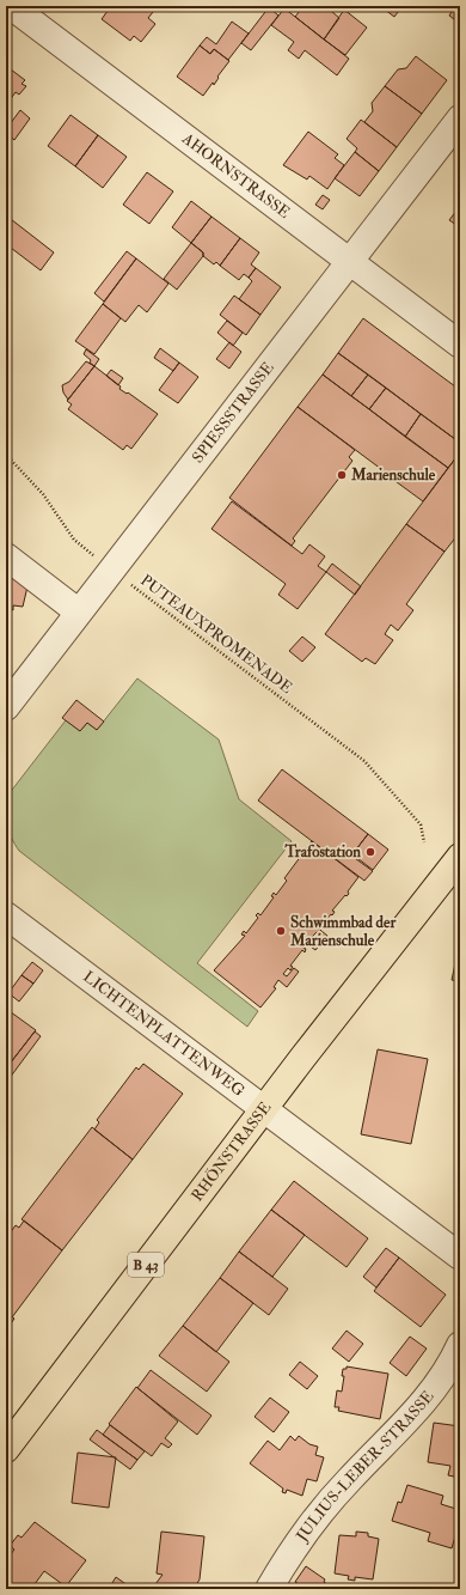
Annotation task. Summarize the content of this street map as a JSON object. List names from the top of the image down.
{
  "streets": {
    "main road": ["RHÖNSTRASSE", "B 43"],
    "street": [
      "AHORNSTRASSE",
      "SPIESSSTRASSE",
      "LICHTENPLATTENWEG",
      "JULIUS-LEBER-STRASSE"
    ],
    "path": ["PUTEAUXPROMENADE"]
  },
  "crossings": [
    ["AHORNSTRASSE", "SPIESSSTRASSE"],
    ["SPIESSSTRASSE", "PUTEAUXPROMENADE"],
    ["LICHTENPLATTENWEG", "RHÖNSTRASSE"]
  ],
  "places": ["Marienschule", "Trafostation", "Schwimmbad der Marienschule"]
}
